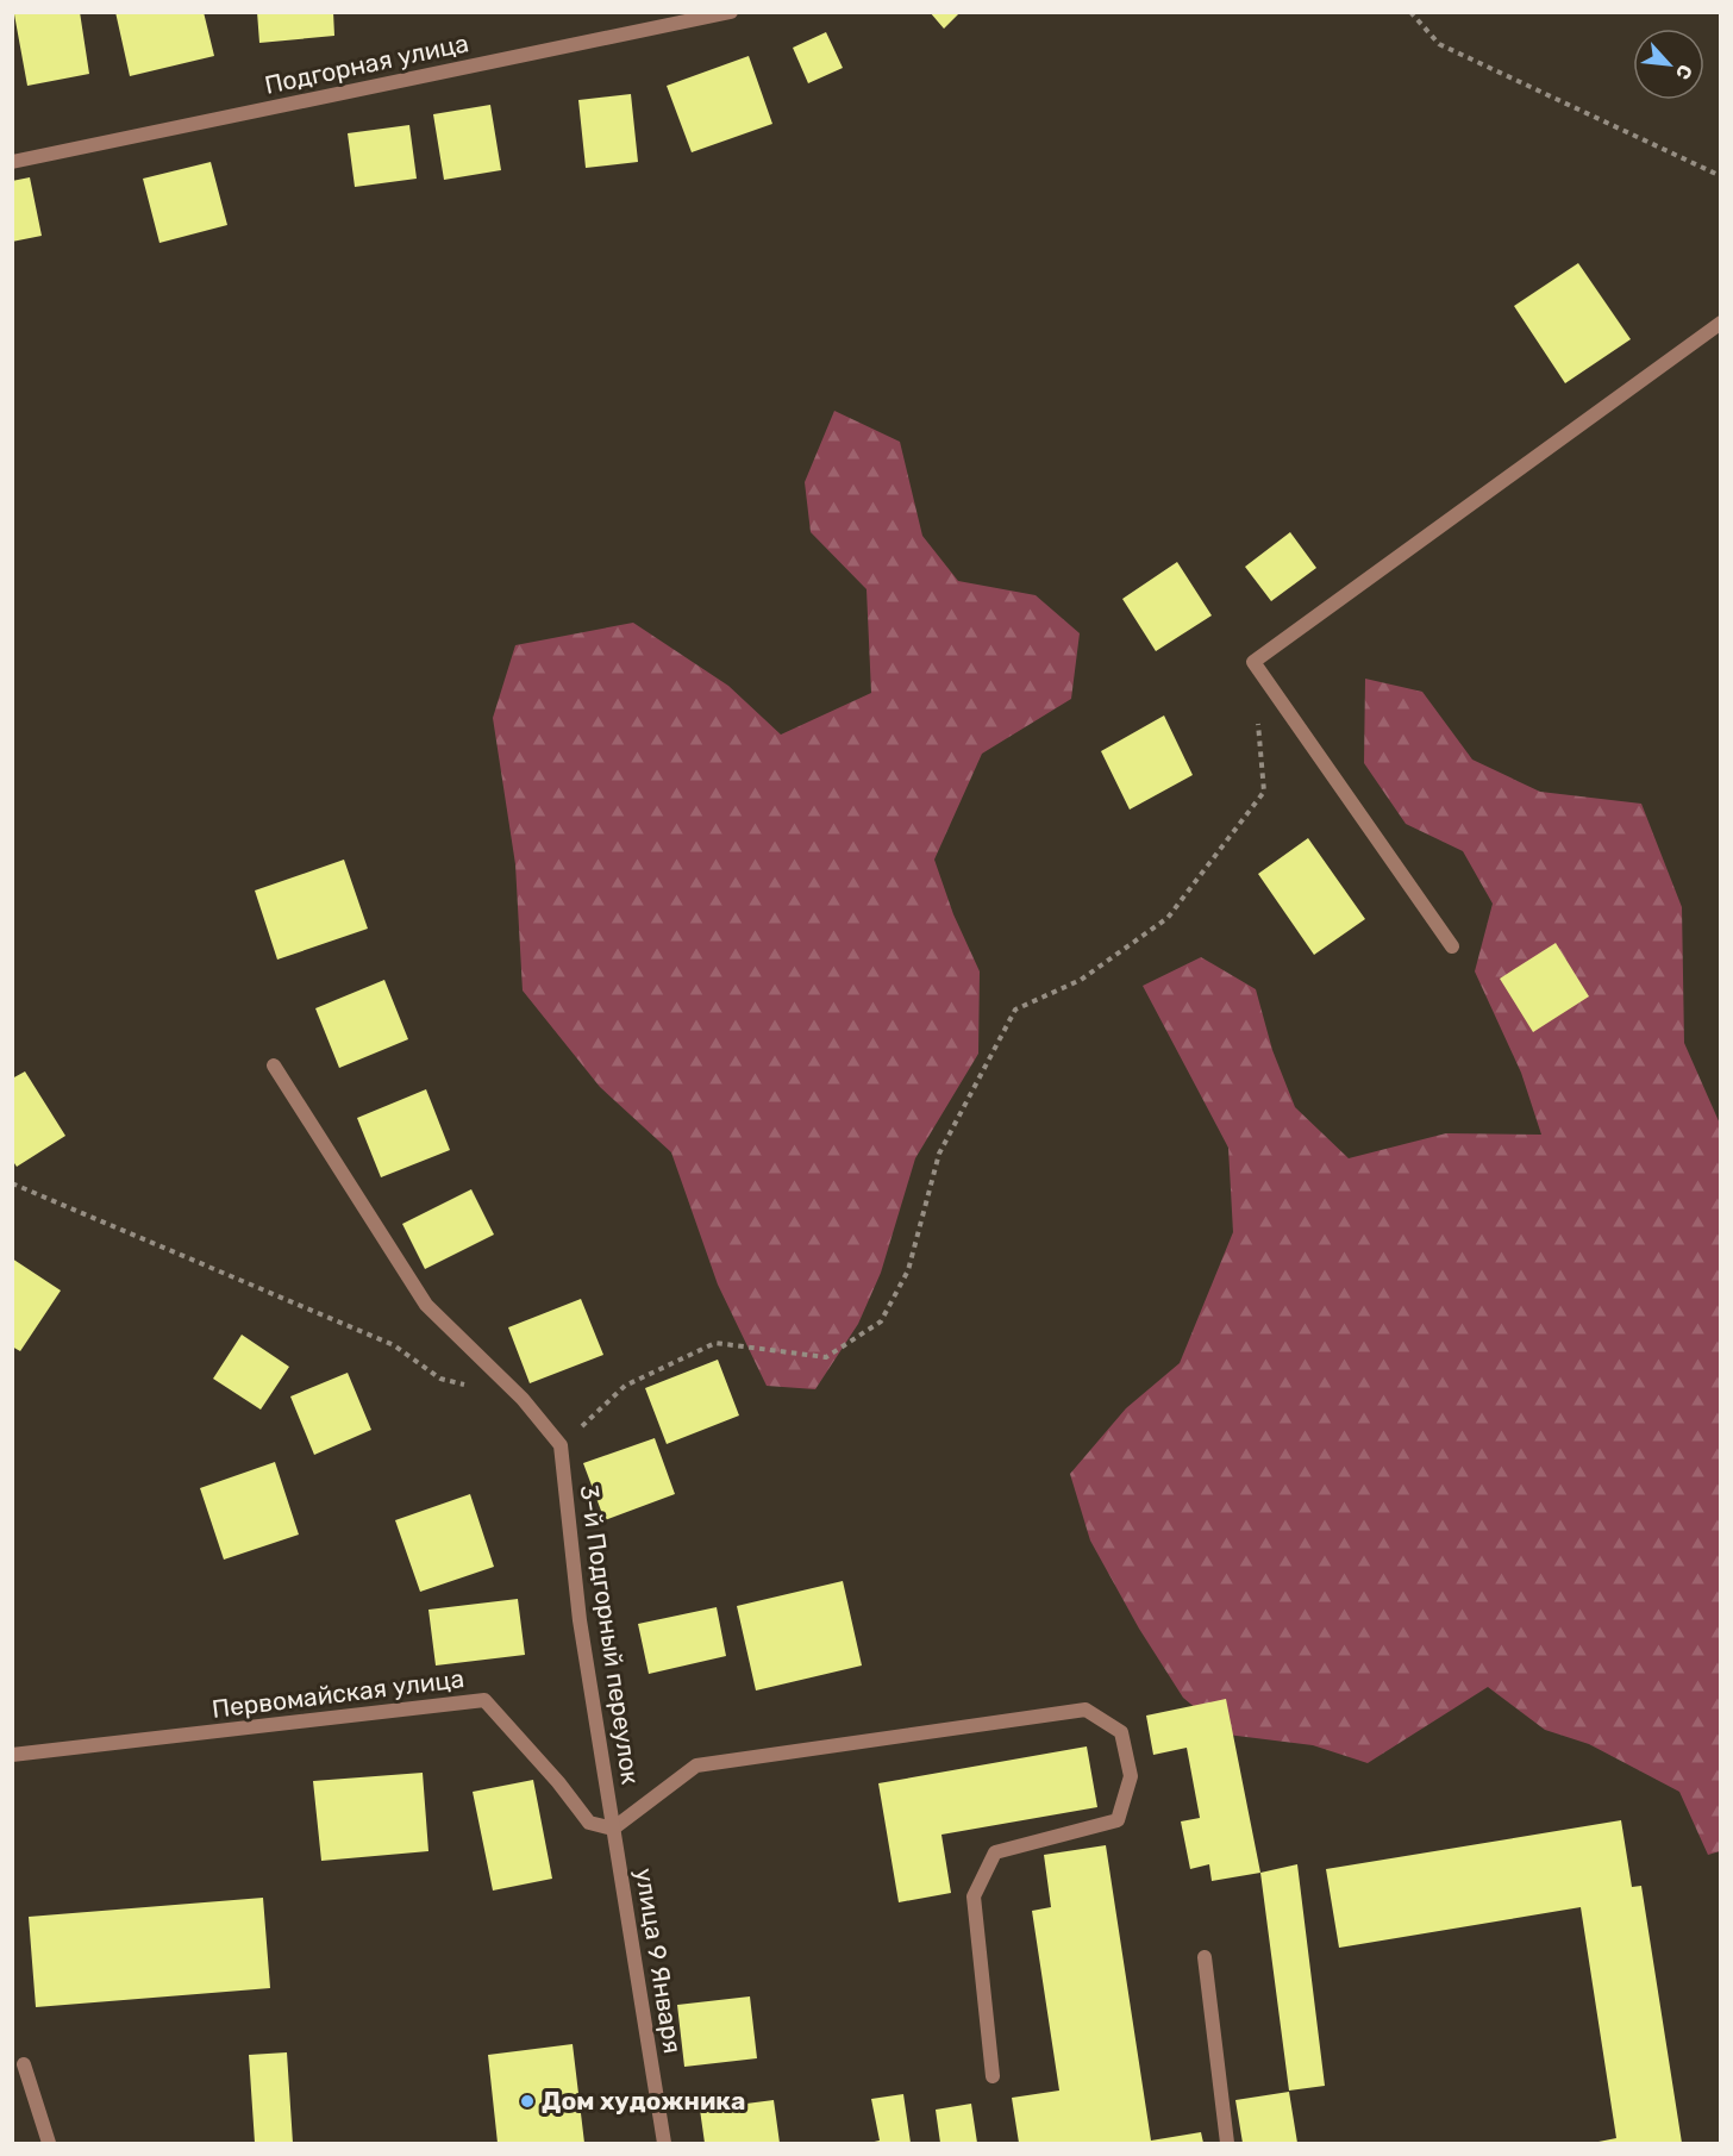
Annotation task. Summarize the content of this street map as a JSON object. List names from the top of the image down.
{
  "streets": {
    "street": [
      "Подгорная улица",
      "3-й Подгорный переулок",
      "Первомайская улица",
      "улица 9 Января"
    ]
  },
  "crossings": [
    ["3-й Подгорный переулок", "Первомайская улица"],
    ["3-й Подгорный переулок", "улица 9 Января"],
    ["Первомайская улица", "улица 9 Января"]
  ],
  "places": ["Дом художника"],
  "north": "bottom right"
}
